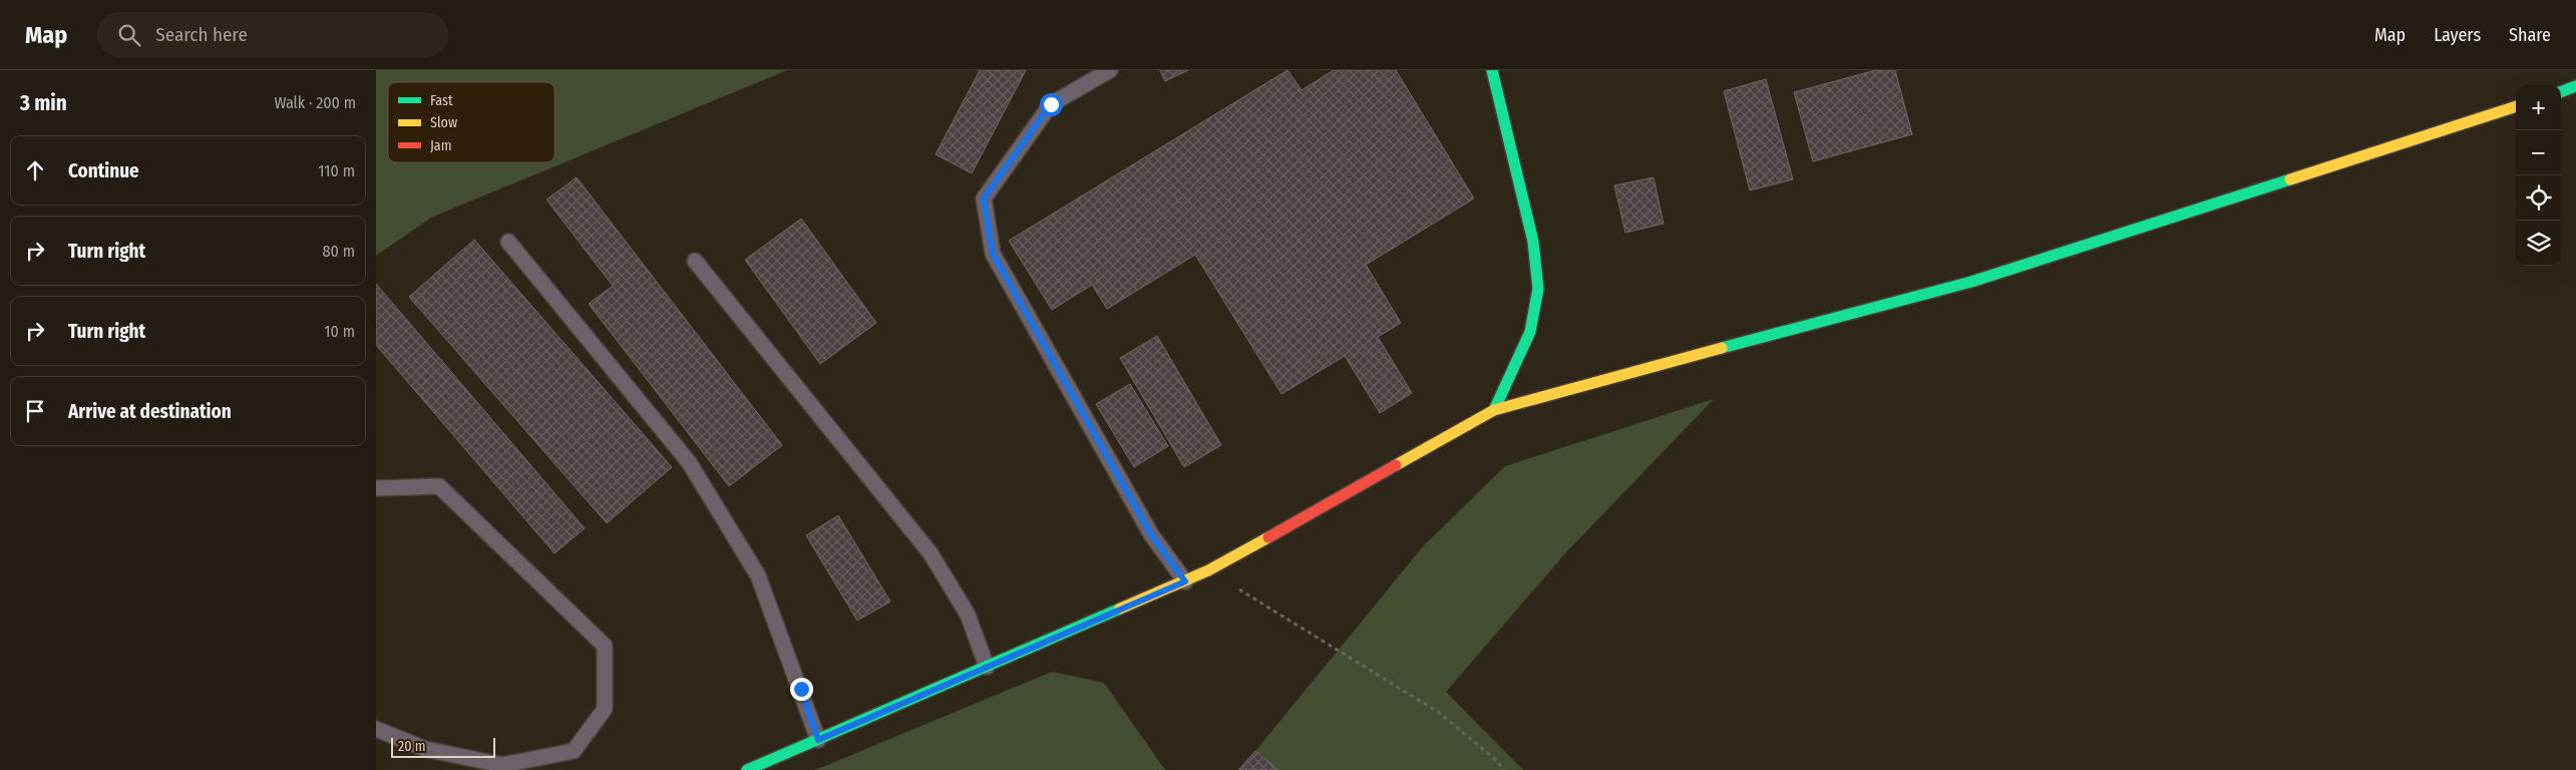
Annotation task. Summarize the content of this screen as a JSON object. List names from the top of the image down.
{
  "legend": ["Fast", "Slow", "Jam"],
  "scale_bar": "20 m",
  "page": {
    "header": "Map",
    "search": "Search here",
    "nav": ["Map", "Layers", "Share"],
    "heading": ["3 min", "Walk · 200 m"],
    "map_buttons": ["+", "−"],
    "list": [
      ["Continue", "110 m"],
      ["Turn right", "80 m"],
      ["Turn right", "10 m"],
      "Arrive at destination"
    ],
    "scale": "20 m"
  }
}
